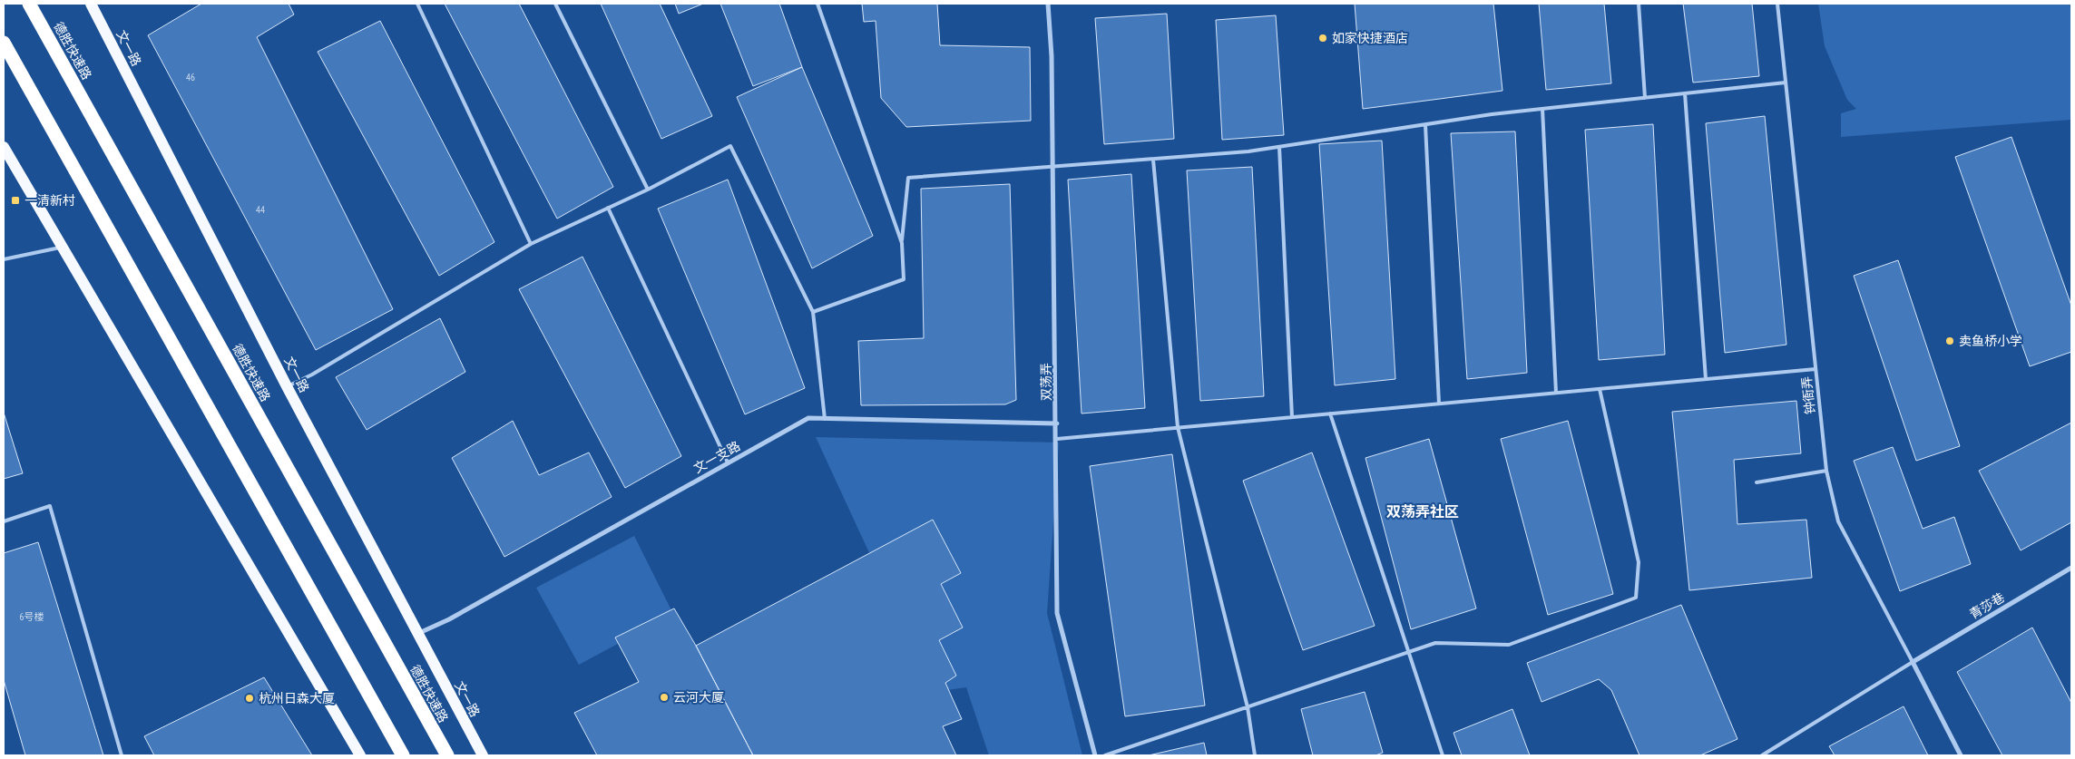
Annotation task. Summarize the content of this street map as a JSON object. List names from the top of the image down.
{
  "streets": {
    "highway": ["德胜快速路"],
    "main road": ["文一路"],
    "street": [
      "双荡弄",
      "钟衙弄",
      "文一支路",
      "青莎巷"
    ]
  },
  "crossings": [
    ["文一路", "文一支路"],
    ["双荡弄", "文一支路"],
    ["钟衙弄", "青莎巷"]
  ],
  "districts": ["双荡弄社区"],
  "places": {
    "other": [
      "如家快捷酒店",
      "卖鱼桥小学",
      "云河大厦",
      "杭州日森大厦"
    ],
    "transit": ["一清新村"]
  },
  "house_numbers": ["46", "44", "6号楼"]
}
